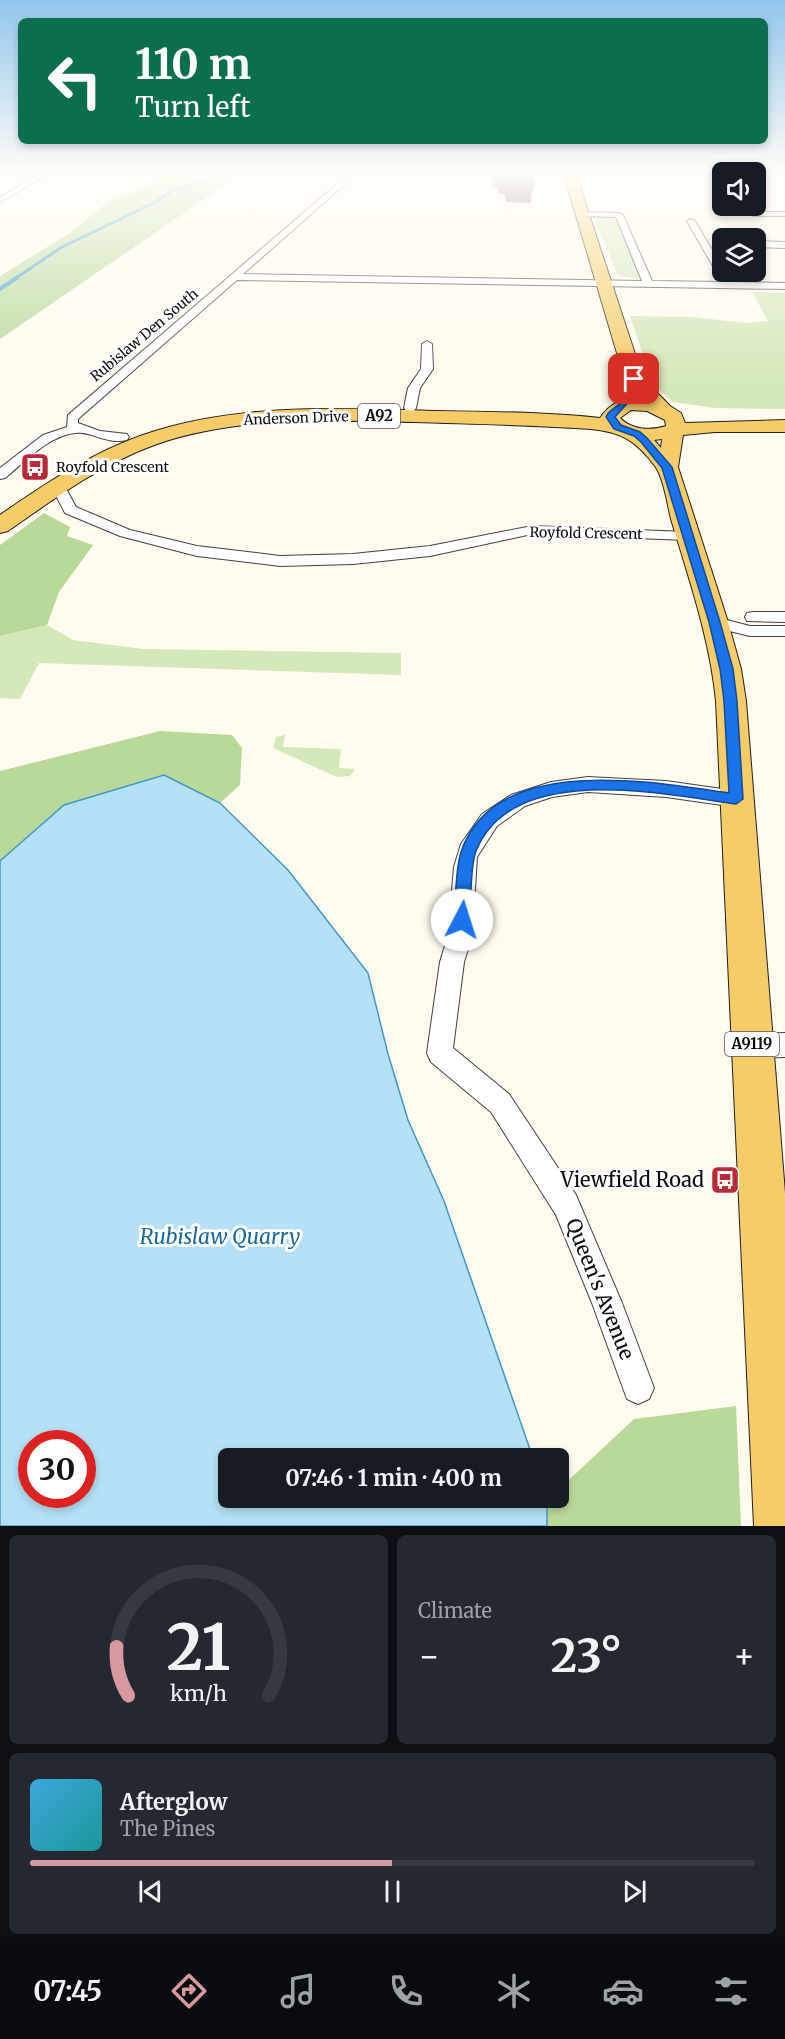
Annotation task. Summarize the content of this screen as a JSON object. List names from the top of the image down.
{
  "streets": {
    "main road": ["A92", "Anderson Drive", "A9119"],
    "street": ["Rubislaw Den South", "Royfold Crescent", "Queen's Avenue"]
  },
  "crossings": [
    ["A92", "Anderson Drive"],
    ["A92", "A9119"],
    ["Anderson Drive", "Royfold Crescent"],
    ["Anderson Drive", "A9119"],
    ["Royfold Crescent", "A9119"],
    ["A9119", "Queen's Avenue"]
  ],
  "water": ["Rubislaw Quarry"],
  "places": {
    "bus stop": ["Royfold Crescent", "Viewfield Road"]
  },
  "page": {
    "turn": ["110 m", "Turn left"],
    "limit": "30",
    "trip": "07:46 · 1 min · 400 m",
    "tile": "Climate",
    "heat": ["−", "23°", "+"],
    "song": ["Afterglow", "The Pines"],
    "tabs": "07:45",
    "gauge": ["21", "km/h"]
  }
}
